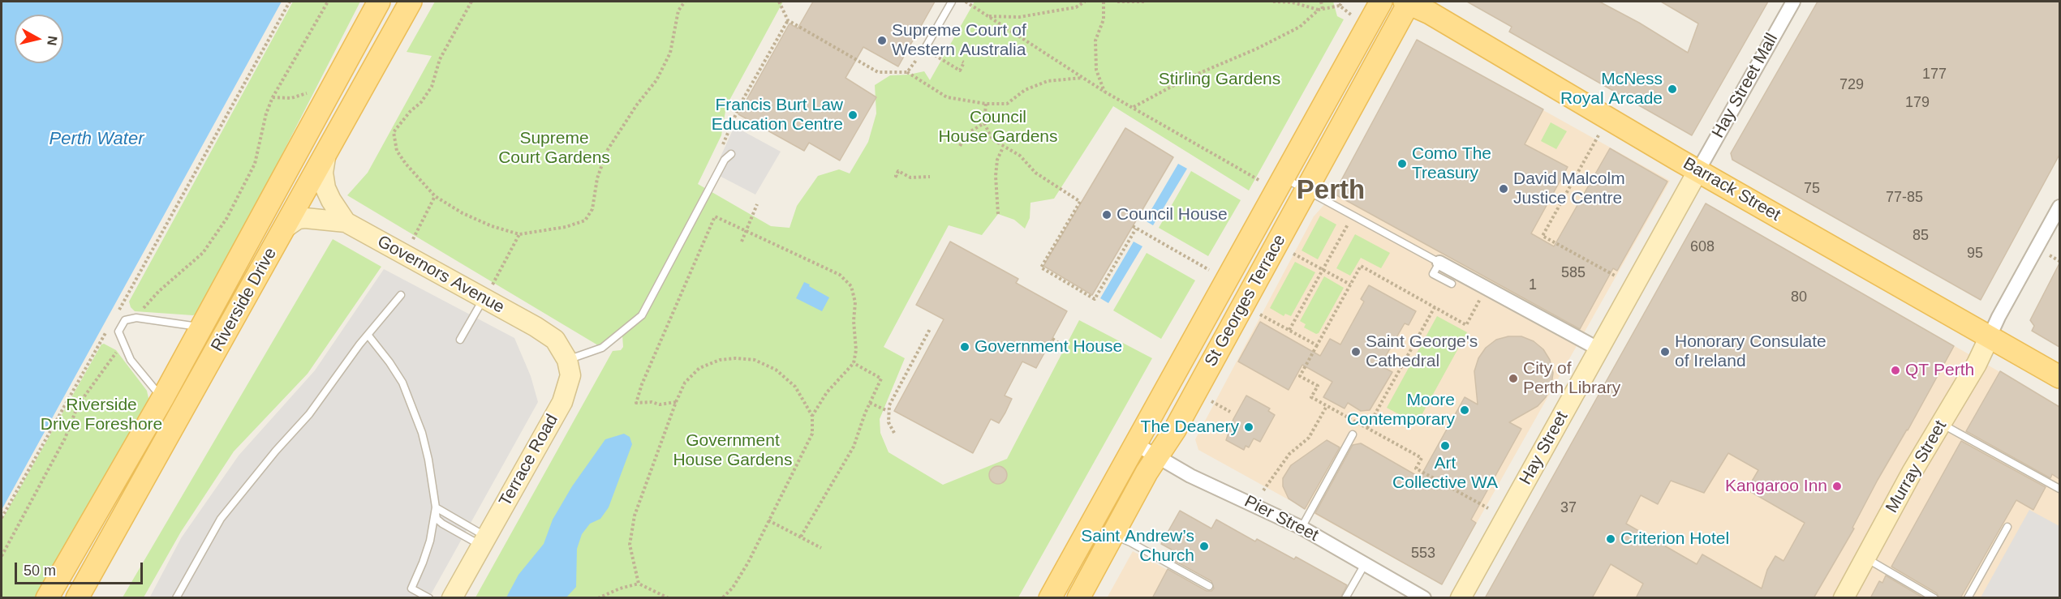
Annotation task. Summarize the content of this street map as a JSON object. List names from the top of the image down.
{
  "streets": {
    "main road": ["Barrack Street", "Riverside Drive", "St Georges Terrace"],
    "street": [
      "Hay Street Mall",
      "Governors Avenue",
      "Hay Street",
      "Terrace Road",
      "Murray Street",
      "Pier Street"
    ]
  },
  "crossings": [
    ["Hay Street Mall", "Barrack Street"],
    ["Hay Street Mall", "Hay Street"],
    ["Barrack Street", "St Georges Terrace"],
    ["Barrack Street", "Hay Street"],
    ["Barrack Street", "Murray Street"],
    ["Governors Avenue", "Riverside Drive"],
    ["Governors Avenue", "Terrace Road"],
    ["St Georges Terrace", "Pier Street"]
  ],
  "districts": ["Perth"],
  "water": ["Perth Water"],
  "parks": [
    "Stirling Gardens",
    "Council House Gardens",
    "Supreme Court Gardens",
    "Riverside Drive Foreshore",
    "Government House Gardens"
  ],
  "places": [
    "Supreme Court of Western Australia",
    "McNess Royal Arcade",
    "Francis Burt Law Education Centre",
    "Como The Treasury",
    "David Malcolm Justice Centre",
    "Council House",
    "Government House",
    "Saint George's Cathedral",
    "Honorary Consulate of Ireland",
    "QT Perth",
    "City of Perth Library",
    "Moore Contemporary",
    "The Deanery",
    "Art Collective WA",
    "Kangaroo Inn",
    "Criterion Hotel",
    "Saint Andrew’s Church"
  ],
  "house_numbers": [
    "177",
    "729",
    "179",
    "75",
    "77-85",
    "85",
    "608",
    "95",
    "585",
    "1",
    "80",
    "37",
    "553"
  ],
  "scale_bar": "50 m",
  "north": "right"
}
